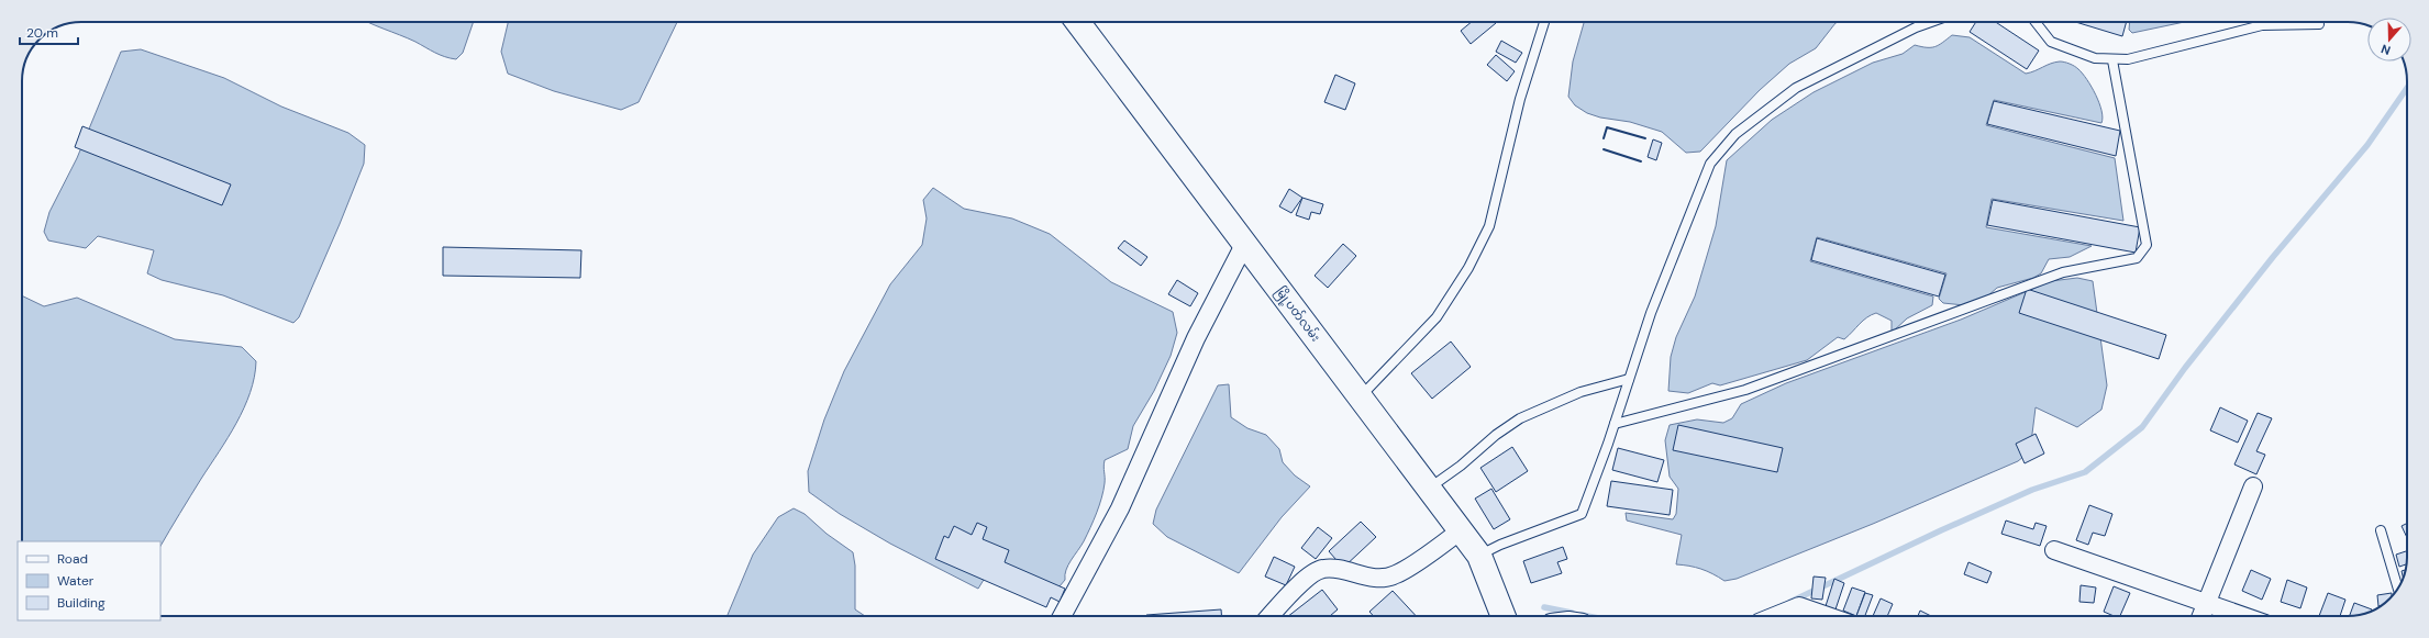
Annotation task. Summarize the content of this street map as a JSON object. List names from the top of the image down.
{
  "streets": {
    "main road": ["မြို့ပတ်လမ်း"]
  },
  "legend": ["Road", "Water", "Building"],
  "scale_bar": "20 m",
  "north": "bottom"
}
